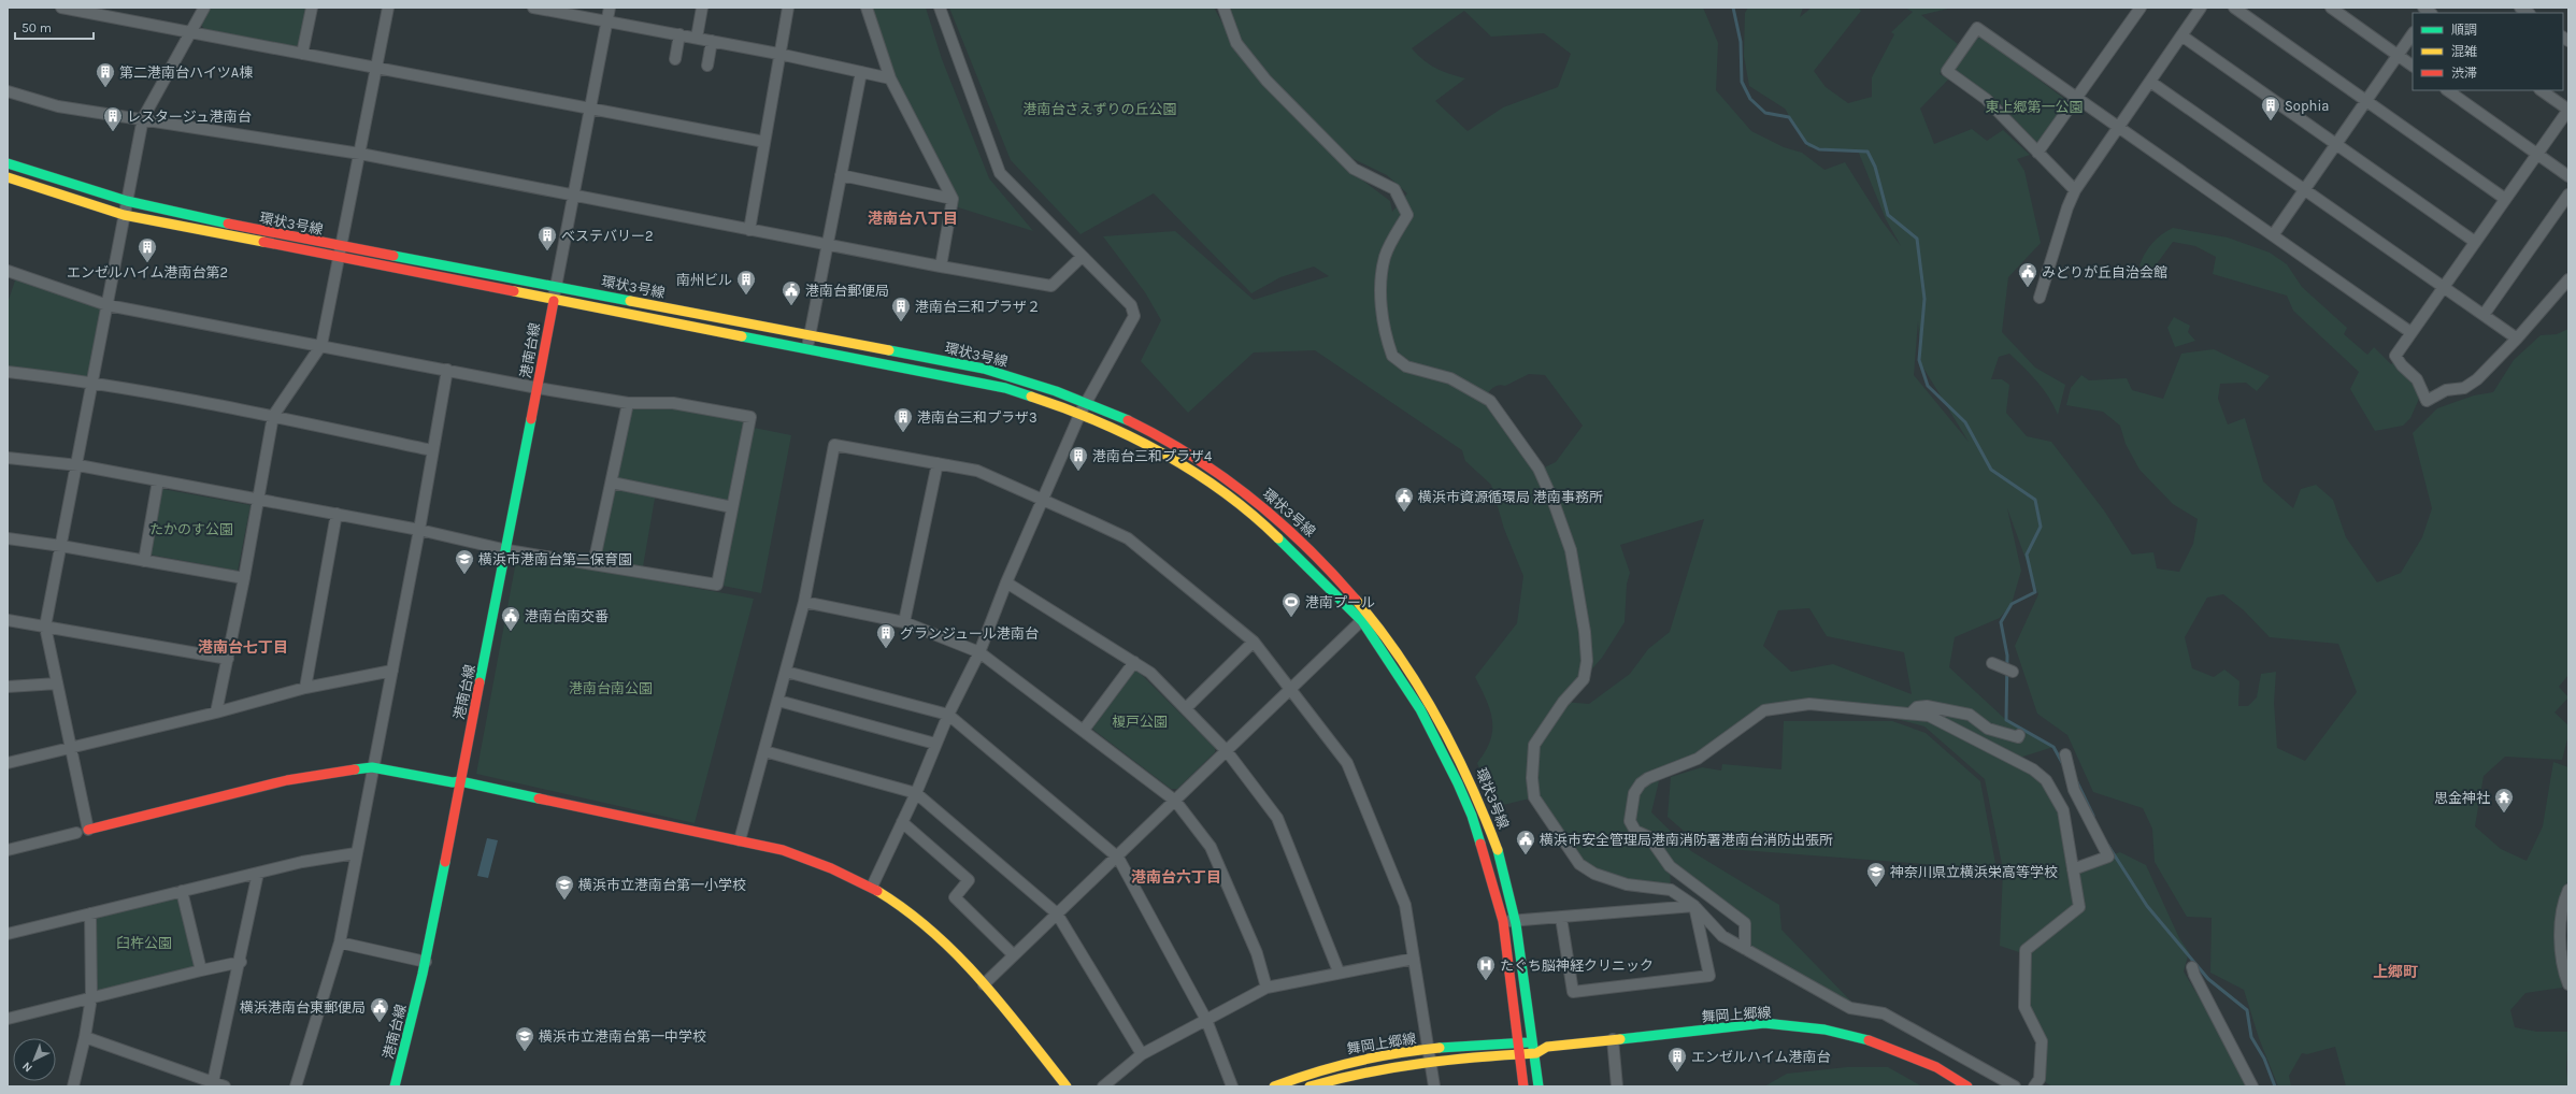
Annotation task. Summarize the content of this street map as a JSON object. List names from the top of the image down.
{
  "streets": {
    "street": ["環状3号線", "港南台線", "舞岡上郷線"]
  },
  "crossings": [
    ["環状3号線", "港南台線"],
    ["環状3号線", "舞岡上郷線"]
  ],
  "districts": [
    "港南台八丁目",
    "港南台七丁目",
    "港南台六丁目",
    "上郷町"
  ],
  "parks": [
    "東上郷第一公園",
    "港南台さえずりの丘公園",
    "たかのす公園",
    "港南台南公園",
    "榎戸公園",
    "臼杵公園"
  ],
  "places": {
    "building": [
      "第二港南台ハイツA棟",
      "Sophia",
      "レスタージュ港南台",
      "べステバリー2",
      "エンゼルハイム港南台第2",
      "南州ビル",
      "港南台三和プラザ２",
      "港南台三和プラザ3",
      "港南台三和プラザ4",
      "グランジュール港南台",
      "エンゼルハイム港南台"
    ],
    "public building": [
      "みどりが丘自治会館",
      "港南台郵便局",
      "横浜市資源循環局 港南事務所",
      "港南台南交番",
      "横浜市安全管理局港南消防署港南台消防出張所",
      "横浜港南台東郵便局"
    ],
    "school or university": [
      "横浜市港南台第二保育園",
      "神奈川県立横浜栄高等学校",
      "横浜市立港南台第一小学校",
      "横浜市立港南台第一中学校"
    ],
    "sports": ["港南プール"],
    "temple": ["思金神社"],
    "hospital": ["たぐち脳神経クリニック"]
  },
  "legend": ["順調", "混雑", "渋滞"],
  "scale_bar": "50 m",
  "north": "bottom left"
}
